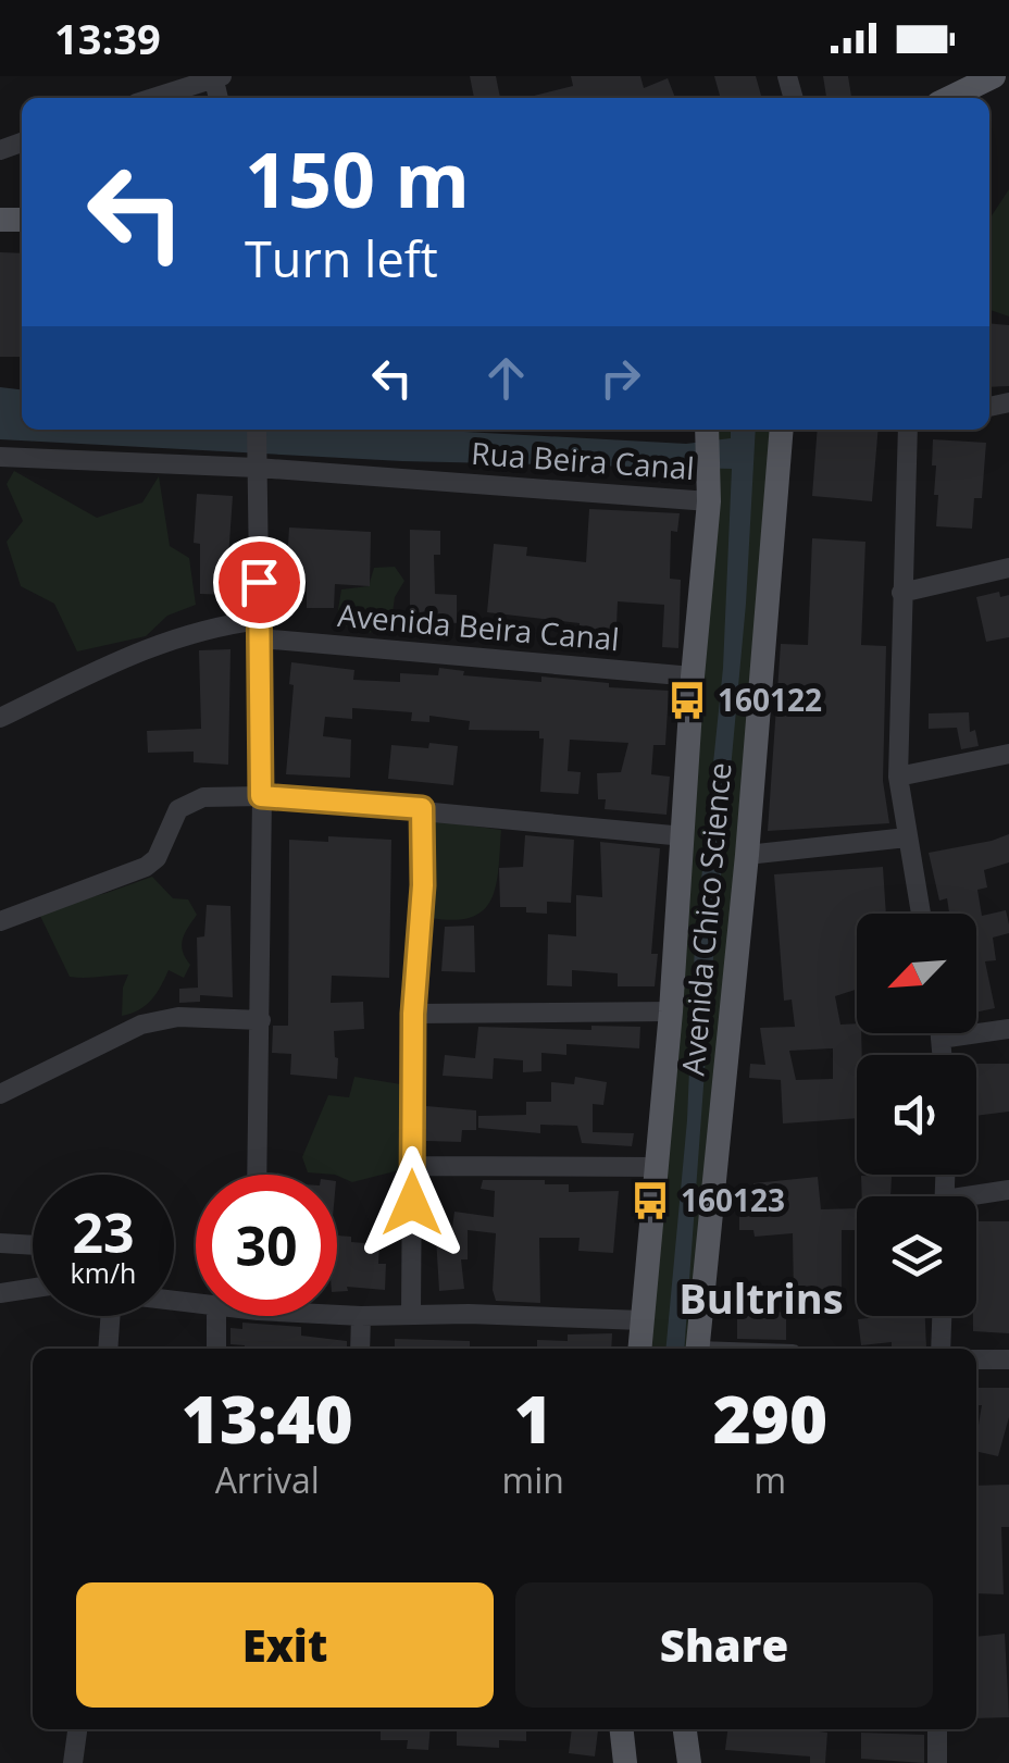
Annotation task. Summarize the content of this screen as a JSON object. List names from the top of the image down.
{
  "streets": {
    "main road": ["Avenida Chico Science"],
    "street": ["Rua Beira Canal", "Avenida Beira Canal"]
  },
  "crossings": [
    ["Rua Beira Canal", "Avenida Chico Science"],
    ["Avenida Beira Canal", "Avenida Chico Science"]
  ],
  "districts": ["Bultrins"],
  "places": {
    "bus stop": ["160122", "160123"]
  },
  "north": "bottom left",
  "page": {
    "status": "13:39",
    "turn": ["150 m", "Turn left"],
    "speed": "23 km/h",
    "limit": "30",
    "eta": [
      "13:40",
      "Arrival",
      "1",
      "min",
      "290",
      "m"
    ],
    "buttons": ["Exit", "Share"]
  }
}
